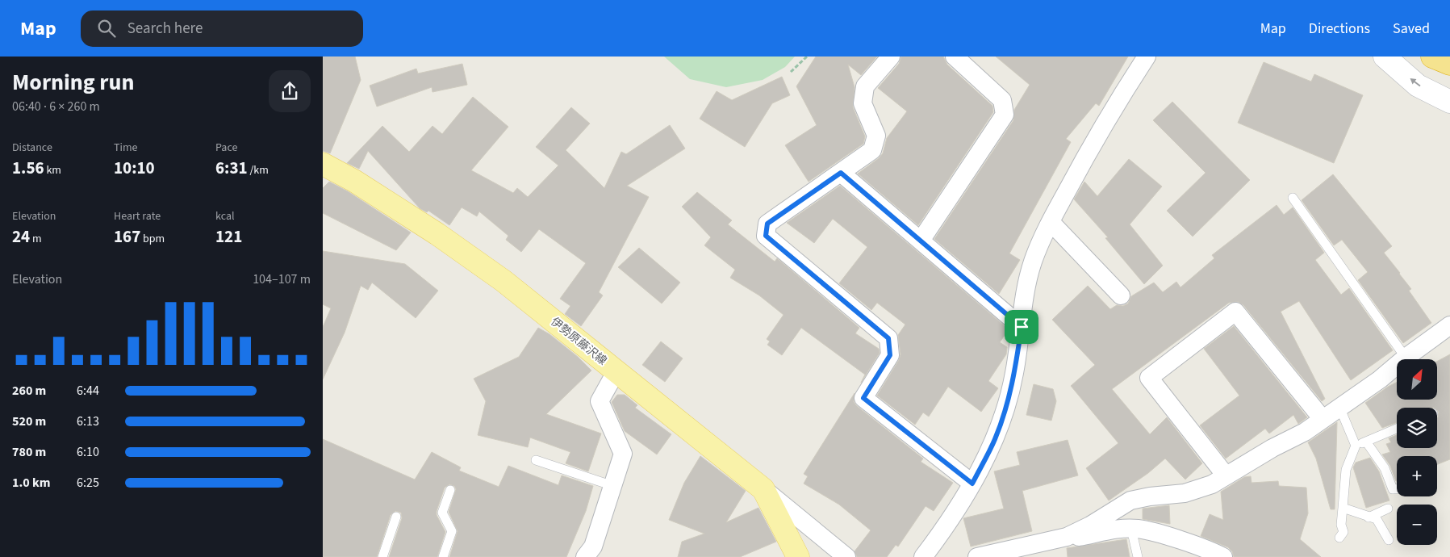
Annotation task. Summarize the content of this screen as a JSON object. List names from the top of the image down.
{
  "streets": {
    "main road": ["伊勢原藤沢線"]
  },
  "north": "top right",
  "page": {
    "header": "Map",
    "search": "Search here",
    "nav": ["Map", "Directions", "Saved"],
    "heading": ["Morning run", "06:40 · 6 × 260 m"],
    "stats": [
      ["Distance", "1.56 km"],
      ["Time", "10:10"],
      ["Pace", "6:31 /km"],
      ["Elevation", "24 m"],
      ["Heart rate", "167 bpm"],
      ["kcal", "121"]
    ],
    "chart": ["Elevation", "104–107 m"],
    "map_buttons": ["+", "−"],
    "list": [
      {
        "name": "260 m",
        "note": "6:44"
      },
      {
        "name": "520 m",
        "note": "6:13"
      },
      {
        "name": "780 m",
        "note": "6:10"
      },
      {
        "name": "1.0 km",
        "note": "6:25"
      }
    ]
  }
}
